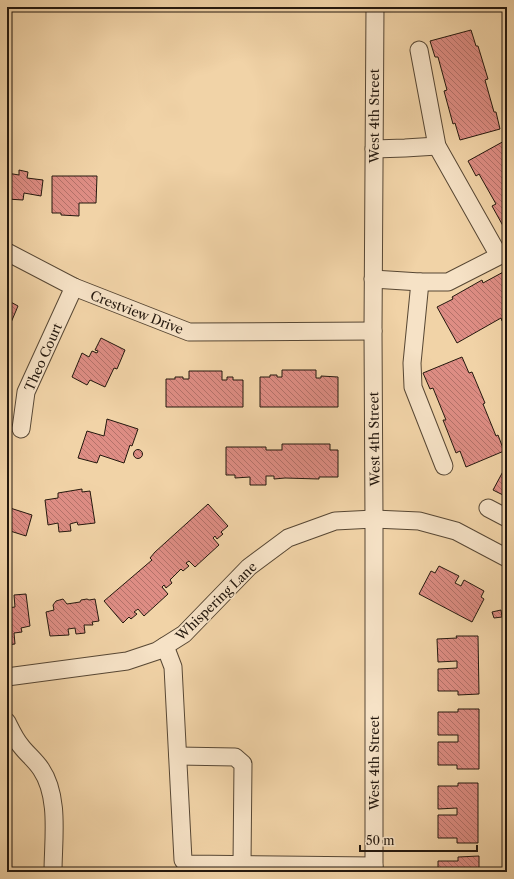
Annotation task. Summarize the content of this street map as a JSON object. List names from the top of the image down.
{
  "streets": {
    "street": [
      "West 4th Street",
      "Crestview Drive",
      "Theo Court",
      "Whispering Lane"
    ]
  },
  "crossings": [
    ["West 4th Street", "Crestview Drive"],
    ["West 4th Street", "Whispering Lane"],
    ["Crestview Drive", "Theo Court"]
  ],
  "scale_bar": "50 m"
}
